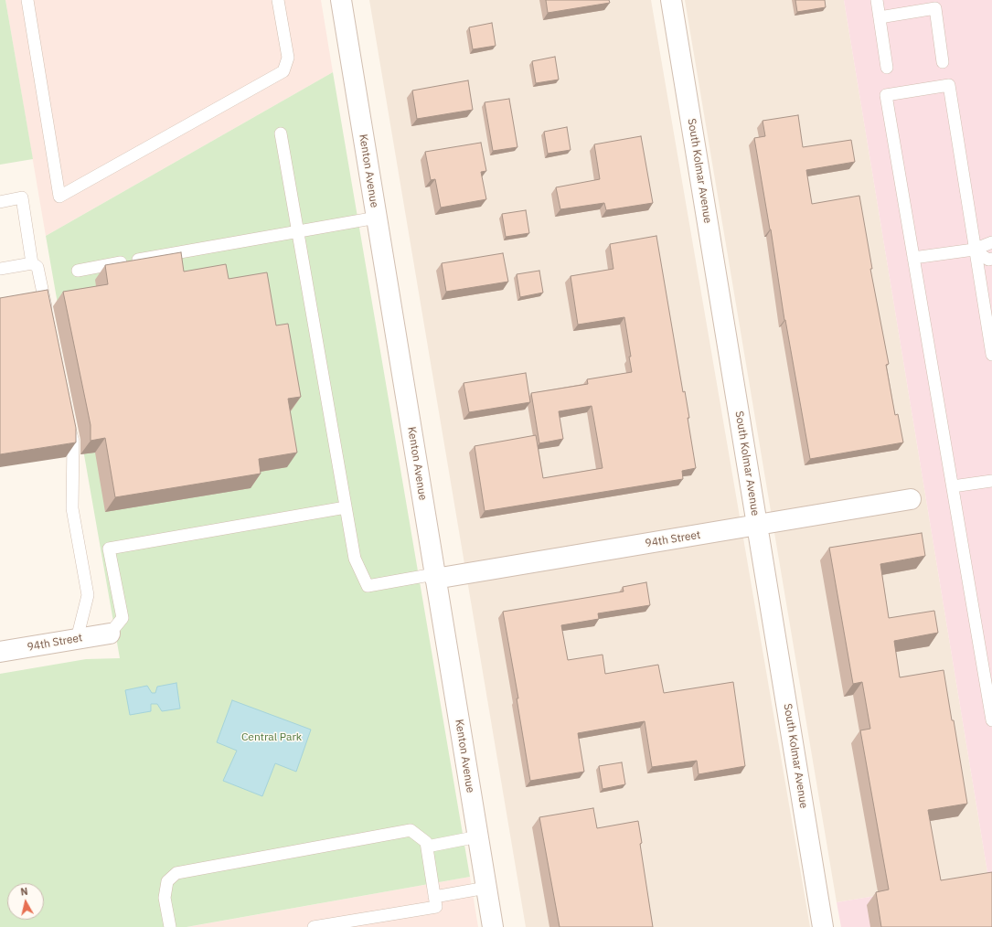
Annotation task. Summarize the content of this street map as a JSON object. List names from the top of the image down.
{
  "streets": {
    "street": ["Kenton Avenue", "South Kolmar Avenue", "94th Street"]
  },
  "crossings": [
    ["Kenton Avenue", "94th Street"],
    ["South Kolmar Avenue", "94th Street"]
  ],
  "parks": ["Central Park"],
  "north": "top"
}
